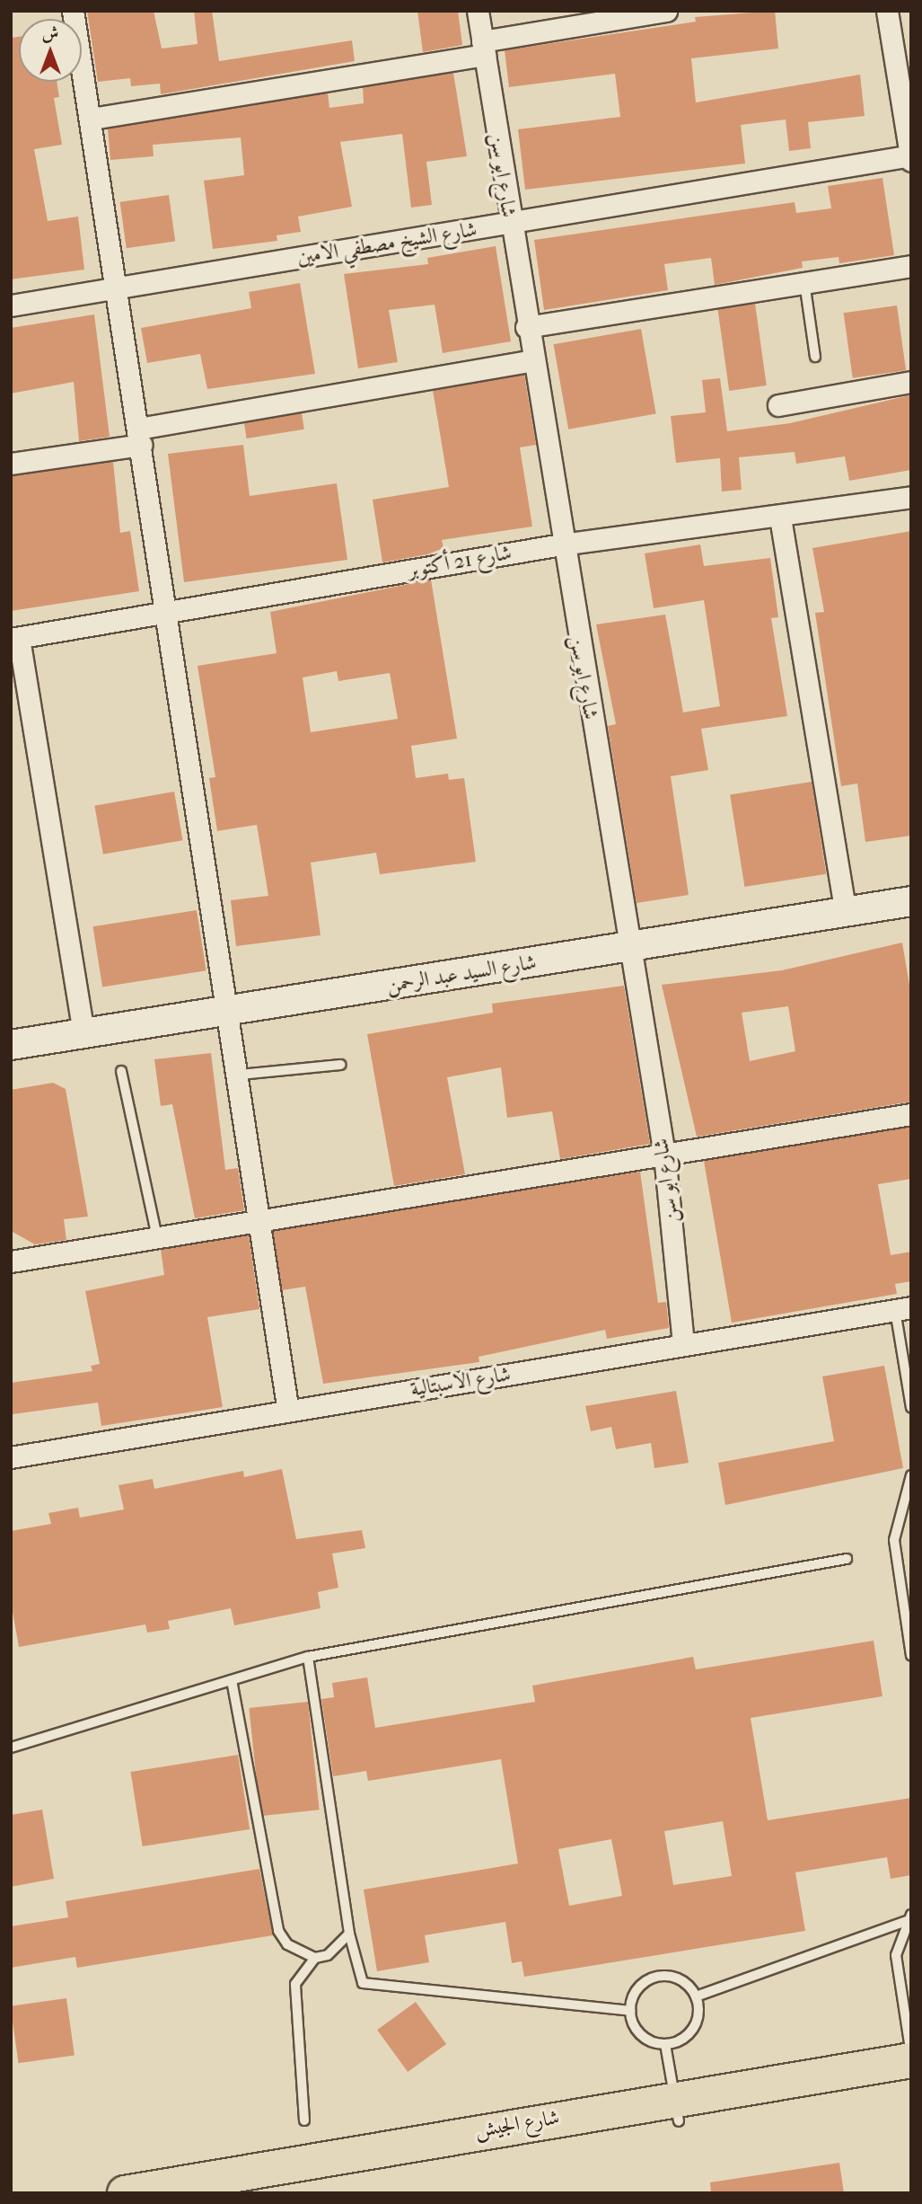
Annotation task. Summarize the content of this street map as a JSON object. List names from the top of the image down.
{
  "streets": {
    "highway": ["شارع الجيش"],
    "street": [
      "شارع ابو سن",
      "شارع الشيخ مصطفي الامين",
      "شارع 21 أكتوبر",
      "شارع السيد عبد الرحمن",
      "شارع الاسبتالية"
    ]
  },
  "crossings": [
    ["شارع ابو سن", "شارع الشيخ مصطفي الامين"],
    ["شارع ابو سن", "شارع 21 أكتوبر"],
    ["شارع ابو سن", "شارع السيد عبد الرحمن"],
    ["شارع ابو سن", "شارع الاسبتالية"]
  ],
  "north": "top"
}
